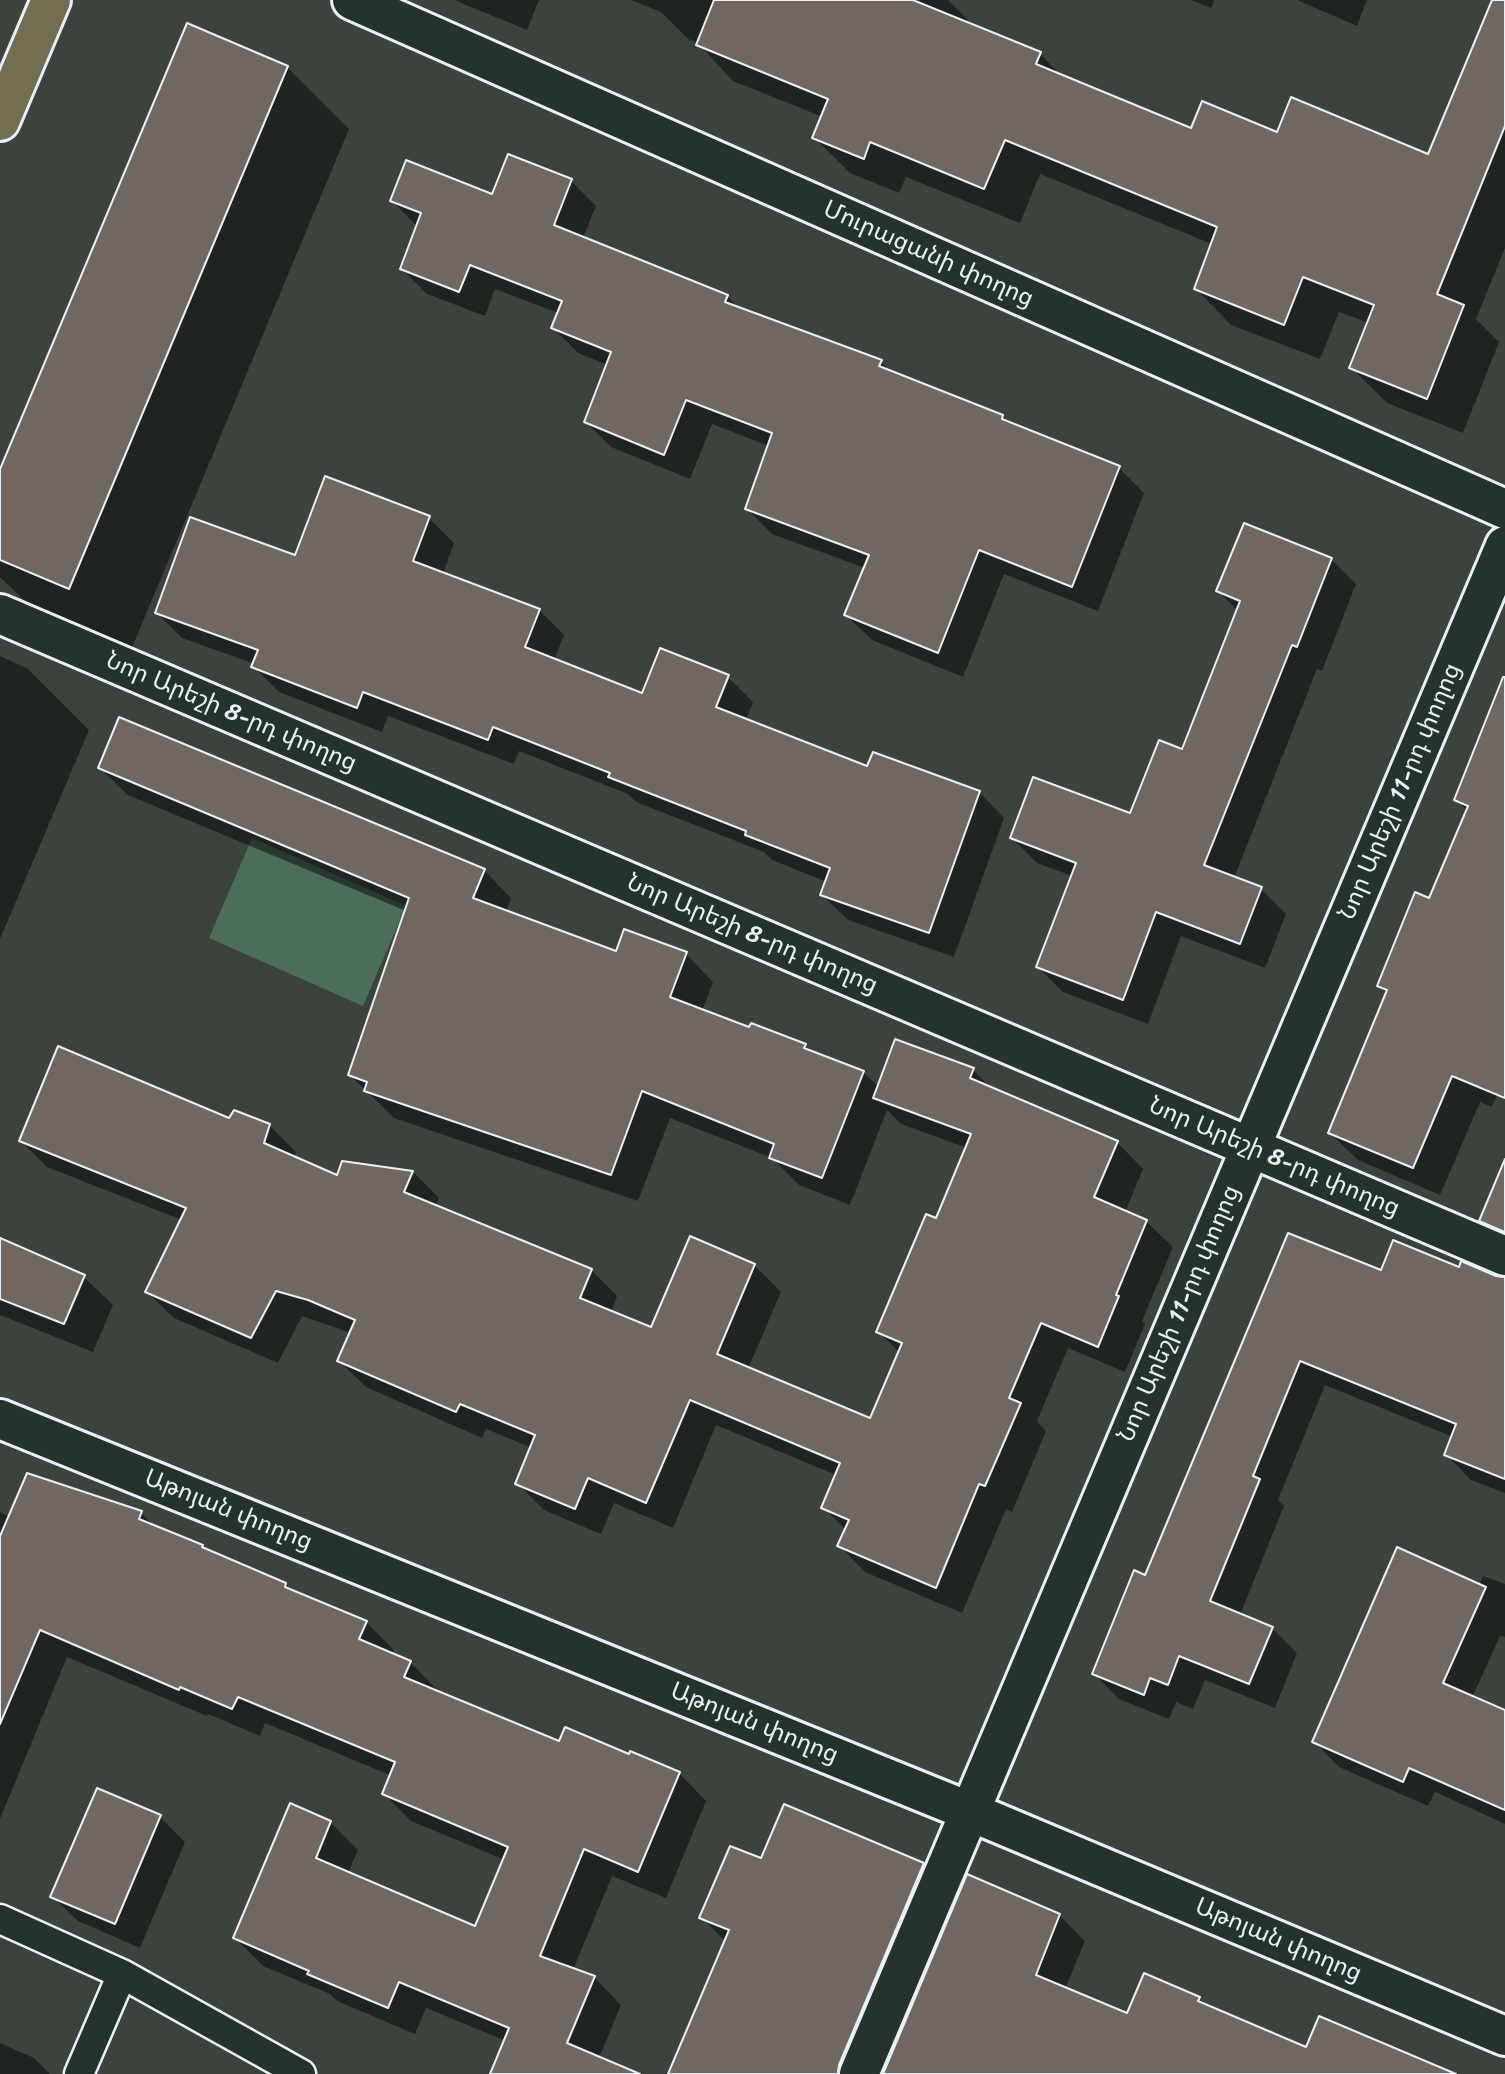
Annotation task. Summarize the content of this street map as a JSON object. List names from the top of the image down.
{
  "streets": {
    "street": [
      "Մուրացանի փողոց",
      "Նոր Արեշի 8-րդ փողոց",
      "Նոր Արեշի 11-րդ փողոց",
      "Աթոյան փողոց"
    ]
  },
  "crossings": [
    ["Նոր Արեշի 8-րդ փողոց", "Նոր Արեշի 11-րդ փողոց"],
    ["Նոր Արեշի 11-րդ փողոց", "Աթոյան փողոց"]
  ]
}
